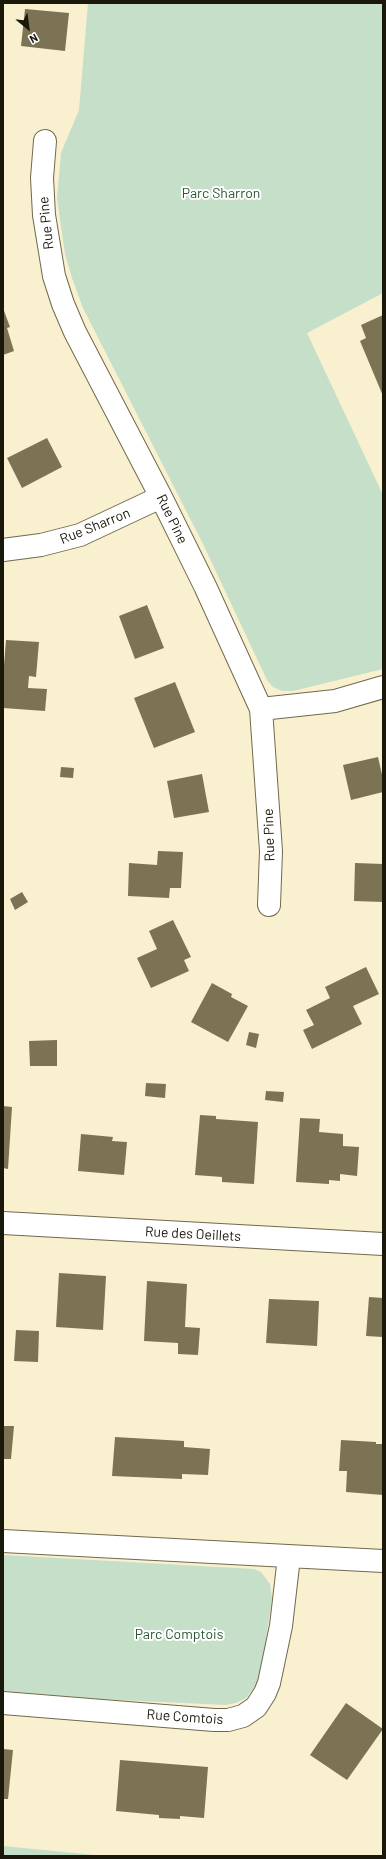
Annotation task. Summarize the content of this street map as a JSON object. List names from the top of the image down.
{
  "streets": {
    "street": [
      "Rue Pine",
      "Rue Sharron",
      "Rue des Oeillets",
      "Rue Comtois"
    ]
  },
  "crossings": [
    ["Rue Pine", "Rue Sharron"]
  ],
  "parks": ["Parc Sharron", "Parc Comptois"],
  "north": "bottom right"
}
